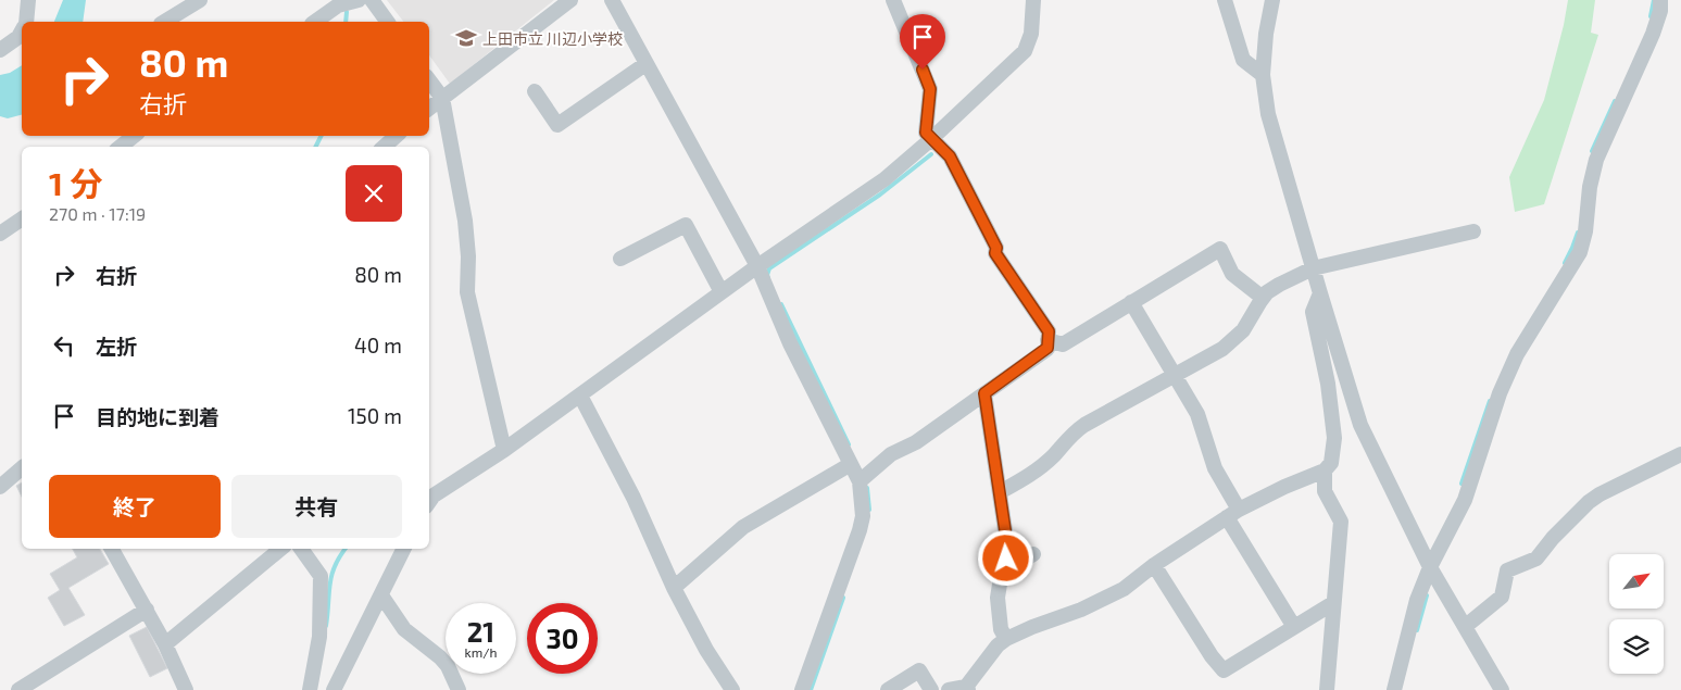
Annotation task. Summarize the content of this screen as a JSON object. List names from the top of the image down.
{
  "places": {
    "school or university": ["上田市立 川辺小学校"]
  },
  "north": "top right",
  "page": {
    "turn": ["80 m", "右折"],
    "heading": ["1 分", "270 m · 17:19"],
    "list": [
      {
        "name": "右折",
        "value": "80 m"
      },
      {
        "name": "左折",
        "value": "40 m"
      },
      {
        "name": "目的地に到着",
        "value": "150 m"
      }
    ],
    "buttons": ["終了", "共有"],
    "speed": "21 km/h",
    "limit": "30"
  }
}
